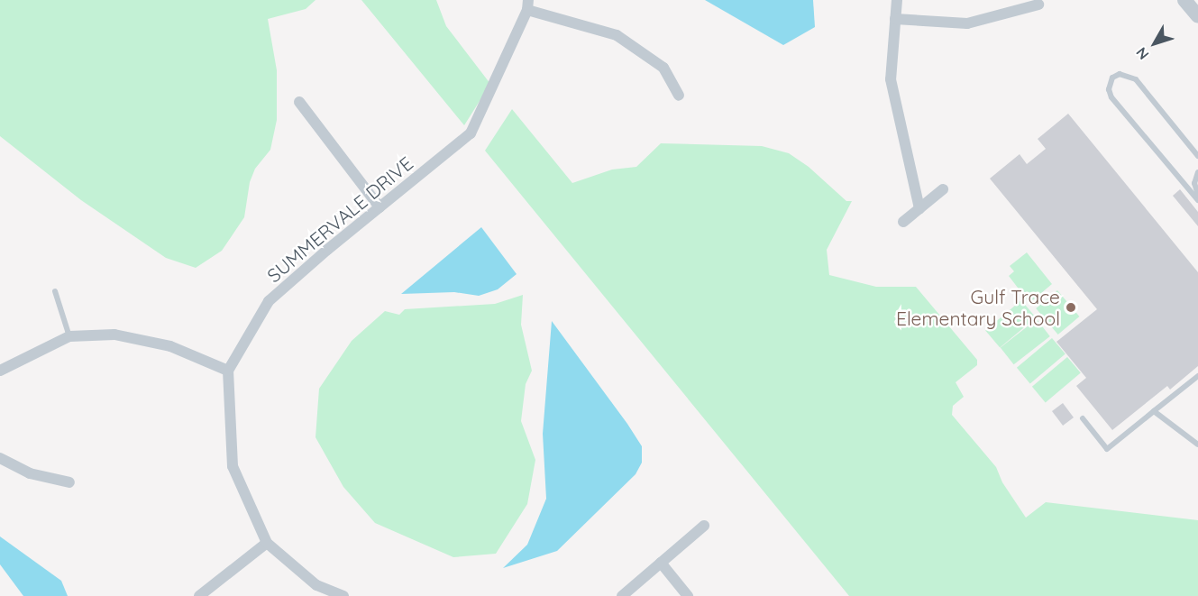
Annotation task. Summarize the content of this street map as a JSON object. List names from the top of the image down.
{
  "streets": {
    "street": ["SUMMERVALE DRIVE"]
  },
  "places": ["Gulf Trace Elementary School"],
  "north": "bottom left"
}
